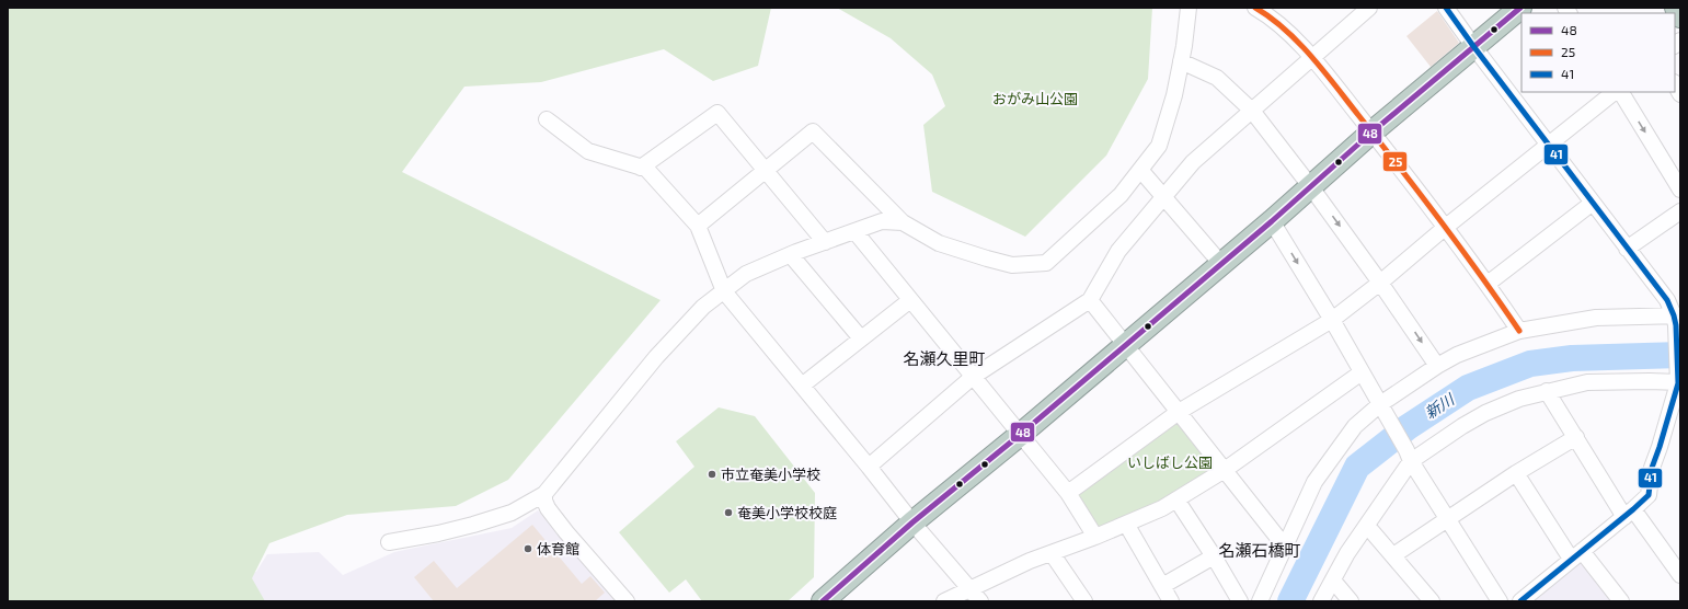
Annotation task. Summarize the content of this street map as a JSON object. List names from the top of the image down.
{
  "districts": ["名瀬久里町", "名瀬石橋町"],
  "water": ["新川"],
  "parks": ["おがみ山公園", "いしばし公園"],
  "places": ["市立奄美小学校", "奄美小学校校庭", "体育館"],
  "lines": ["transit line 48", "transit line 25", "transit line 41"],
  "legend": ["48", "25", "41"]
}
